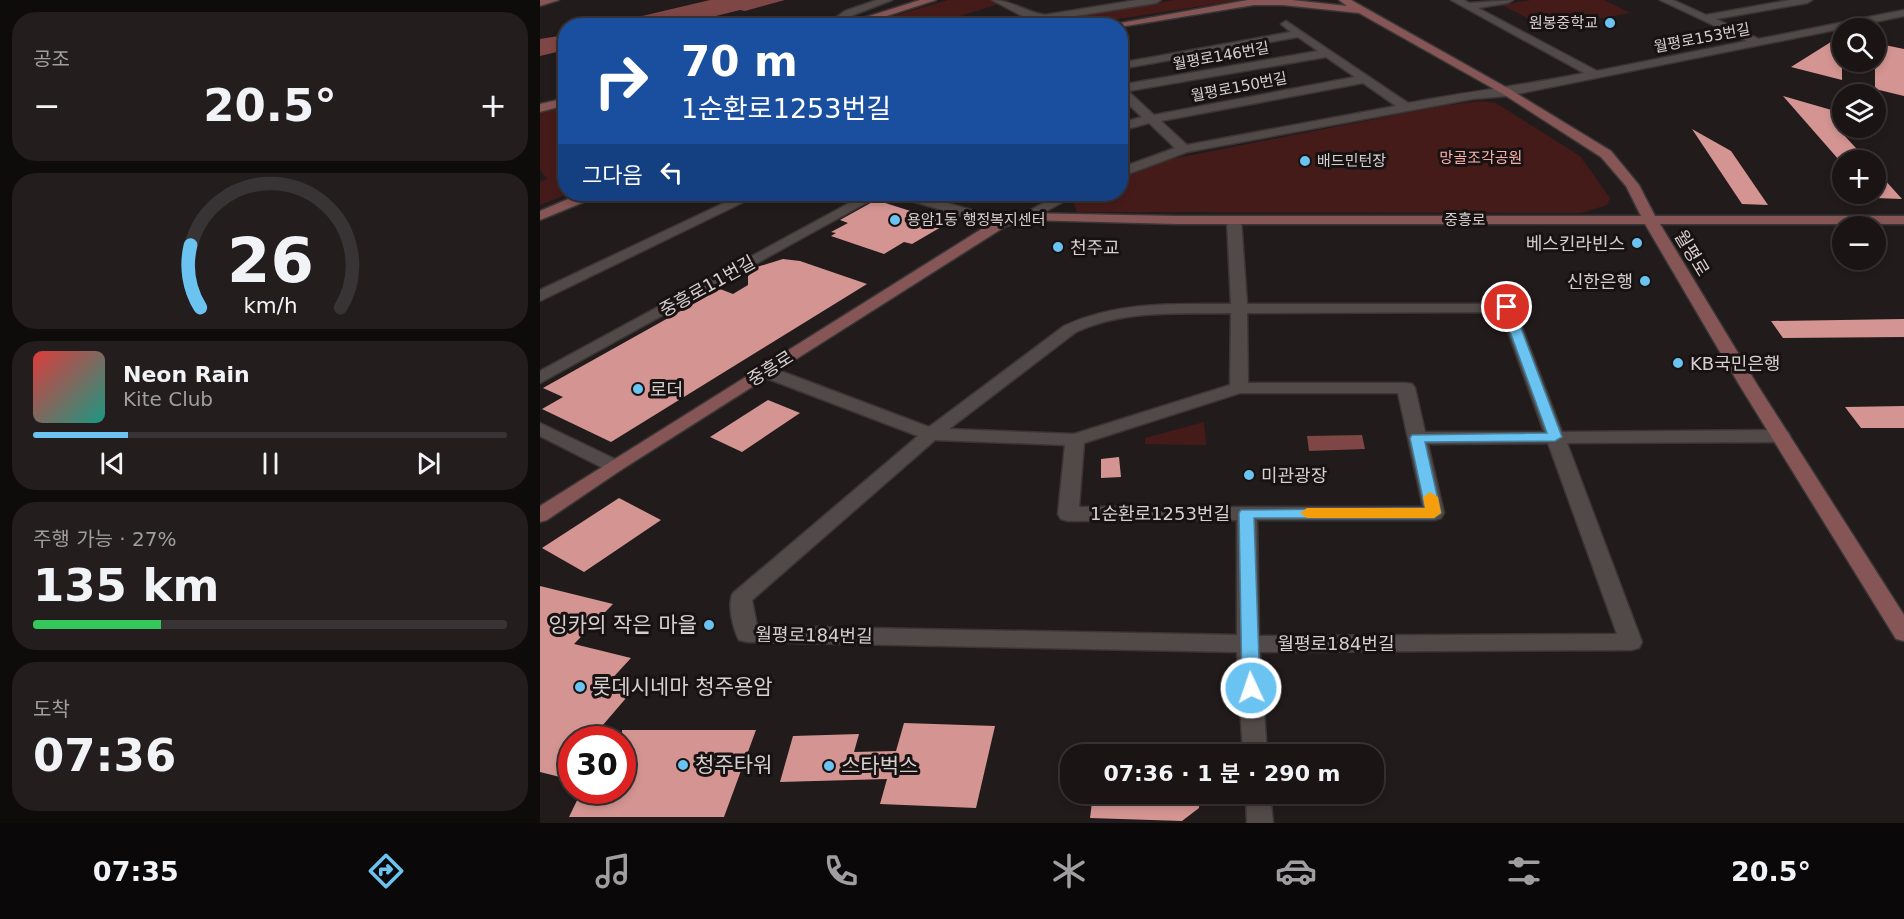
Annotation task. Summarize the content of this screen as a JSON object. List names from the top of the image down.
{
  "streets": {
    "street": [
      "월평로153번길",
      "월평로146번길",
      "월평로150번길",
      "중흥로",
      "월평로",
      "중흥로11번길",
      "1순환로1253번길",
      "월평로184번길"
    ]
  },
  "crossings": [
    ["월평로153번길", "월평로"],
    ["중흥로", "월평로"],
    ["1순환로1253번길", "월평로184번길"]
  ],
  "parks": ["망골조각공원"],
  "places": [
    "원봉중학교",
    "배드민턴장",
    "용암1동 행정복지센터",
    "베스킨라빈스",
    "천주교",
    "신한은행",
    "KB국민은행",
    "로더",
    "미관광장",
    "잉카의 작은 마을",
    "롯데시네마 청주용암",
    "청주타워",
    "스타벅스"
  ],
  "page": {
    "tile": [
      "공조",
      ["주행 가능 · 27%", "135 km"],
      ["도착", "07:36"]
    ],
    "map_buttons": ["+", "−"],
    "turn": ["70 m", "1순환로1253번길"],
    "heat": ["−", "20.5°", "+"],
    "then": "그다음",
    "song": ["Neon Rain", "Kite Club"],
    "limit": "30",
    "trip": "07:36 · 1 분 · 290 m",
    "tabs": ["07:35", "20.5°"],
    "gauge": ["26", "km/h"]
  }
}
